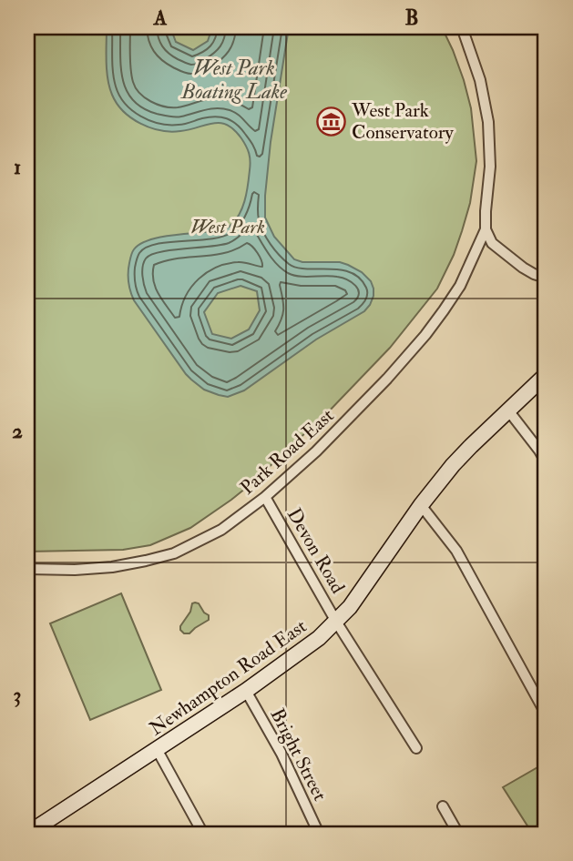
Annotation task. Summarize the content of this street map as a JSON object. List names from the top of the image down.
{
  "streets": {
    "street": [
      "Park Road East",
      "Devon Road",
      "Newhampton Road East",
      "Bright Street"
    ]
  },
  "crossings": [
    ["Park Road East", "Devon Road"],
    ["Devon Road", "Newhampton Road East"],
    ["Newhampton Road East", "Bright Street"]
  ],
  "water": ["West Park Boating Lake"],
  "parks": ["West Park"],
  "places": {
    "museum": ["West Park Conservatory"]
  },
  "grid": {
    "columns": ["A", "B"],
    "rows": ["1", "2", "3"]
  }
}
